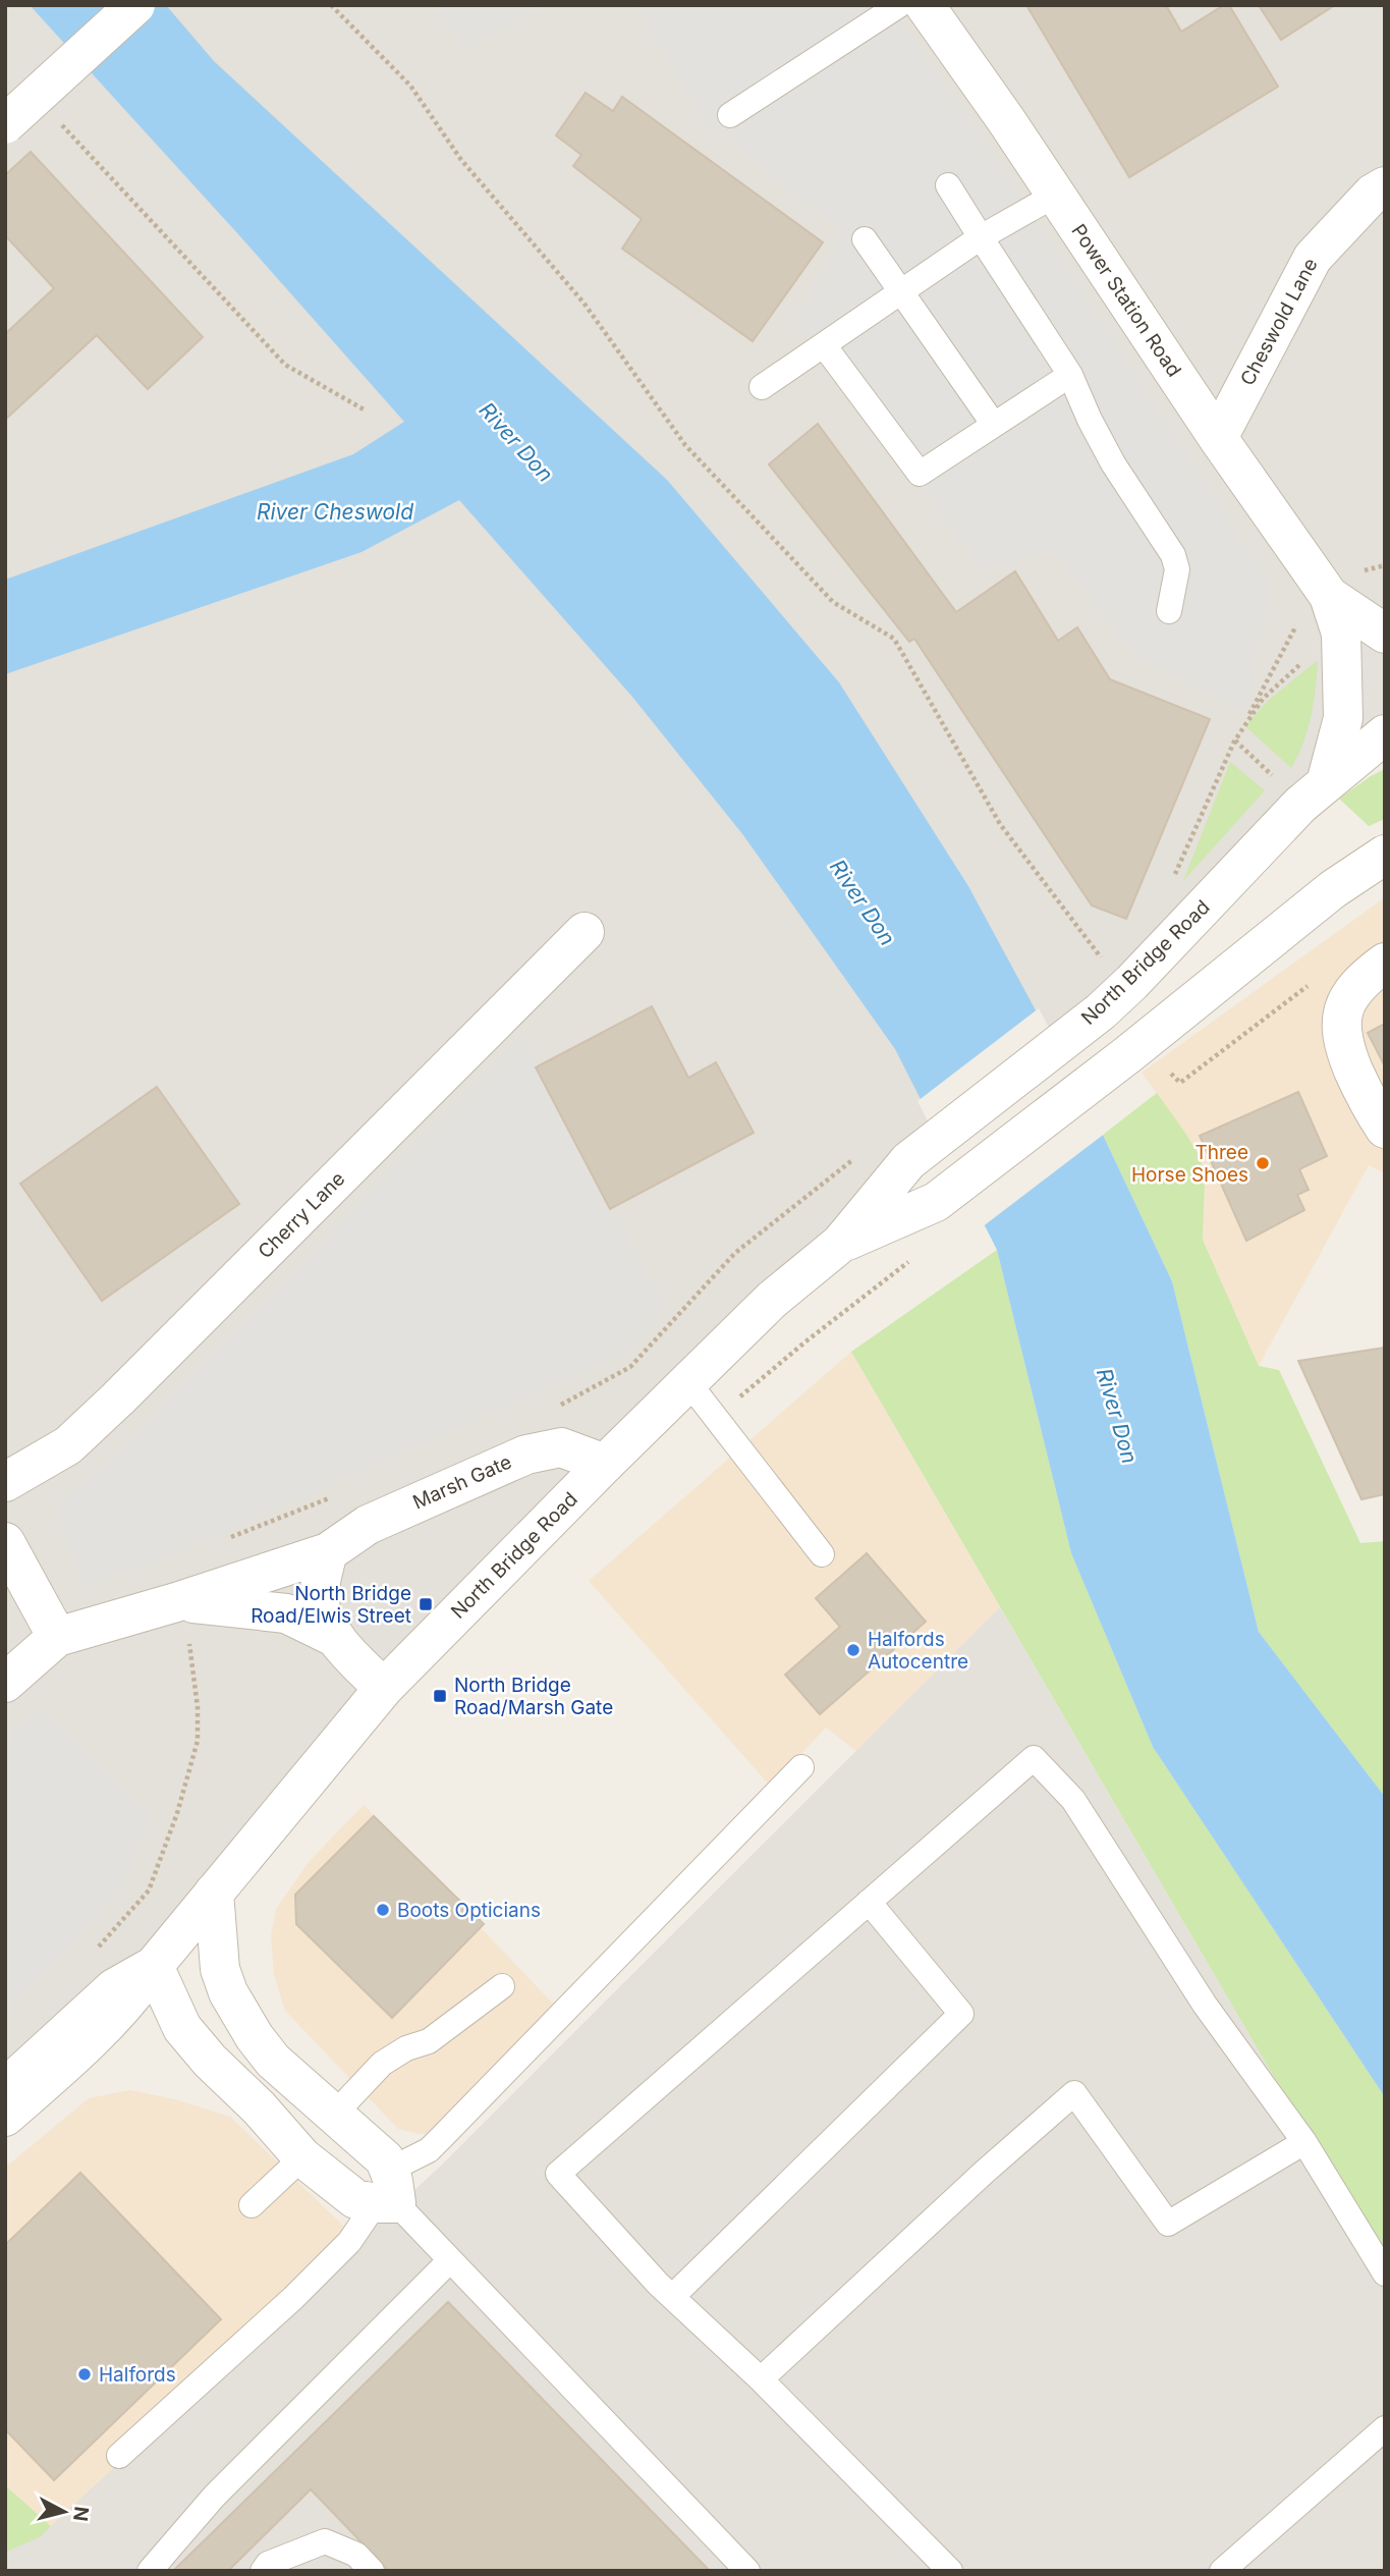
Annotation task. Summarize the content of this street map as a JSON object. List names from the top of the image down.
{
  "streets": {
    "street": [
      "Power Station Road",
      "Cheswold Lane",
      "North Bridge Road",
      "Cherry Lane",
      "Marsh Gate"
    ]
  },
  "crossings": [
    ["Power Station Road", "Cheswold Lane"],
    ["Power Station Road", "North Bridge Road"],
    ["North Bridge Road", "Marsh Gate"]
  ],
  "water": ["River Don", "River Cheswold"],
  "places": {
    "other": [
      "Three Horse Shoes",
      "Halfords Autocentre",
      "Boots Opticians",
      "Halfords"
    ],
    "transit": ["North Bridge Road/Elwis Street", "North Bridge Road/Marsh Gate"]
  },
  "north": "right"
}
